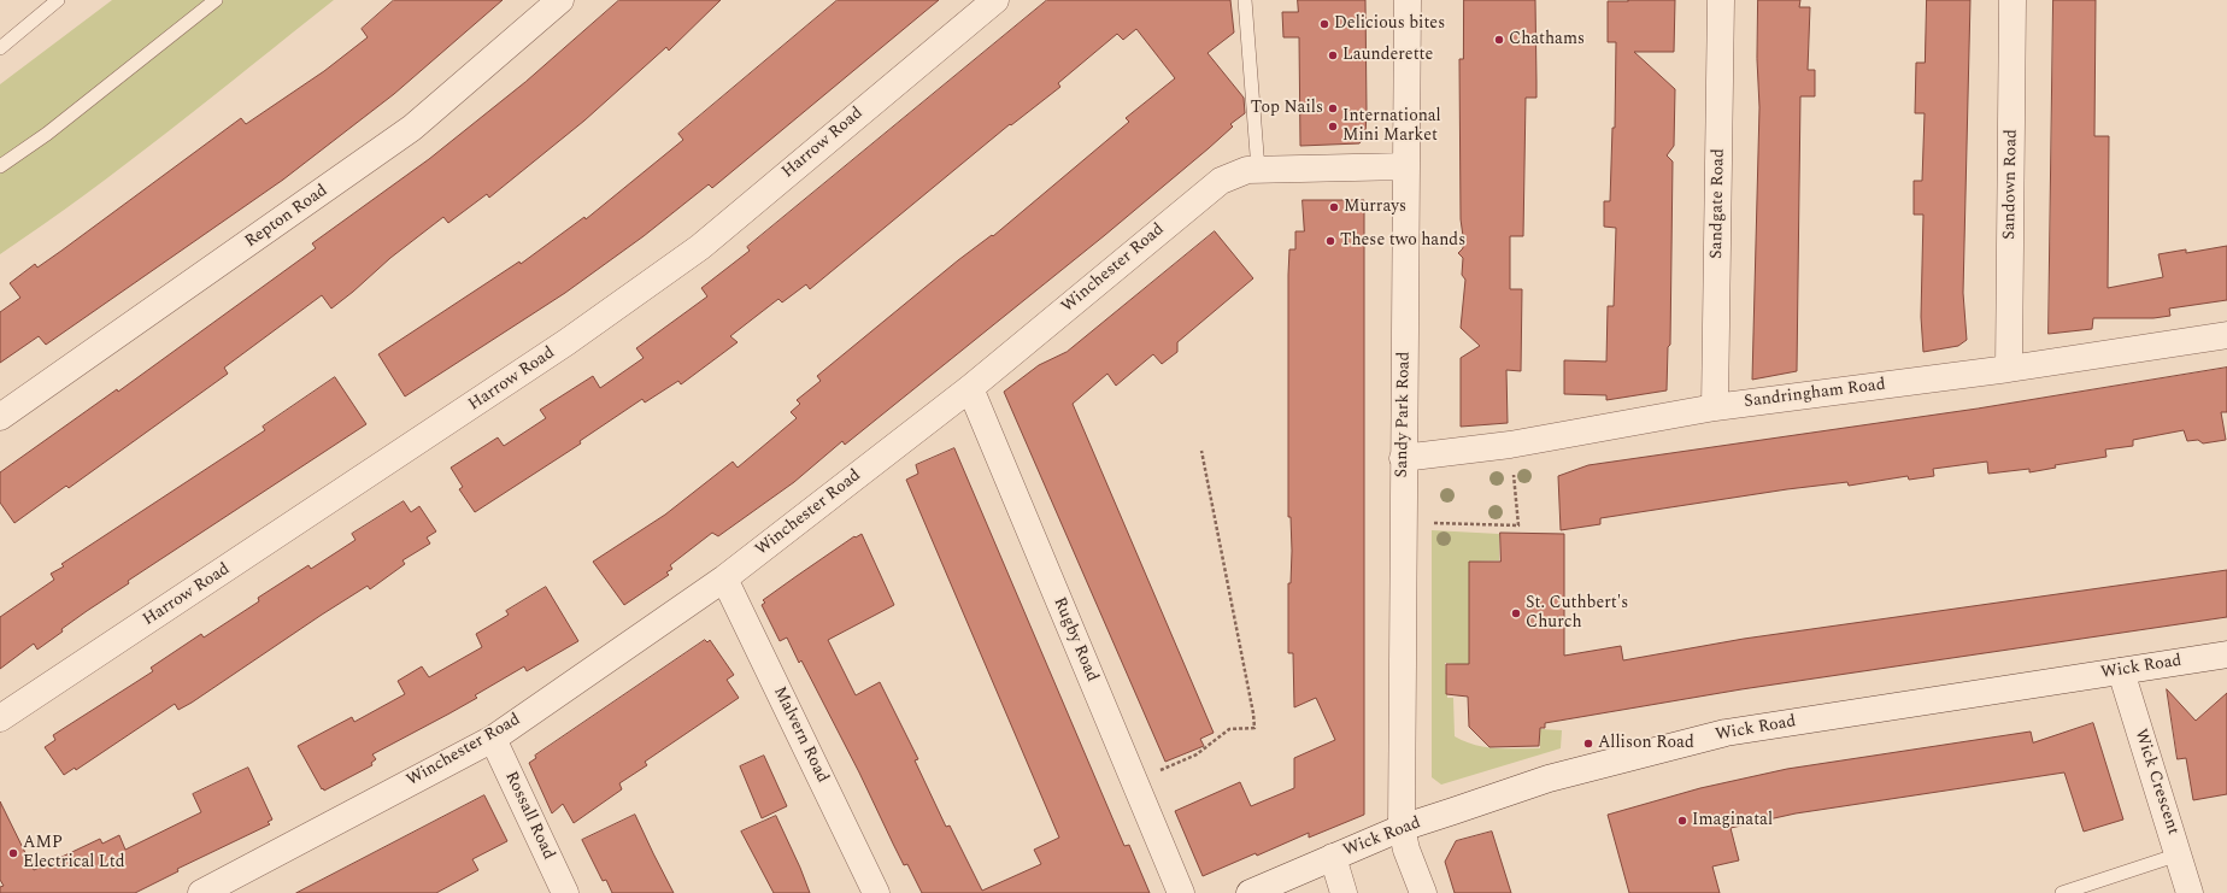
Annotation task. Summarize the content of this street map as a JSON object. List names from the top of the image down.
{
  "streets": {
    "street": [
      "Harrow Road",
      "Sandown Road",
      "Sandgate Road",
      "Repton Road",
      "Winchester Road",
      "Sandringham Road",
      "Sandy Park Road",
      "Rugby Road",
      "Wick Road",
      "Malvern Road",
      "Wick Crescent",
      "Rossall Road"
    ]
  },
  "crossings": [
    ["Sandown Road", "Sandringham Road"],
    ["Sandgate Road", "Sandringham Road"],
    ["Winchester Road", "Sandy Park Road"],
    ["Winchester Road", "Rugby Road"],
    ["Winchester Road", "Malvern Road"],
    ["Winchester Road", "Rossall Road"],
    ["Sandringham Road", "Sandy Park Road"],
    ["Sandy Park Road", "Wick Road"],
    ["Wick Road", "Wick Crescent"]
  ],
  "places": [
    "Delicious bites",
    "Chathams",
    "Launderette",
    "Top Nails",
    "International Mini Market",
    "Murrays",
    "These two hands",
    "St. Cuthbert's Church",
    "Allison Road",
    "Imaginatal",
    "AMP Electrical Ltd"
  ]
}
